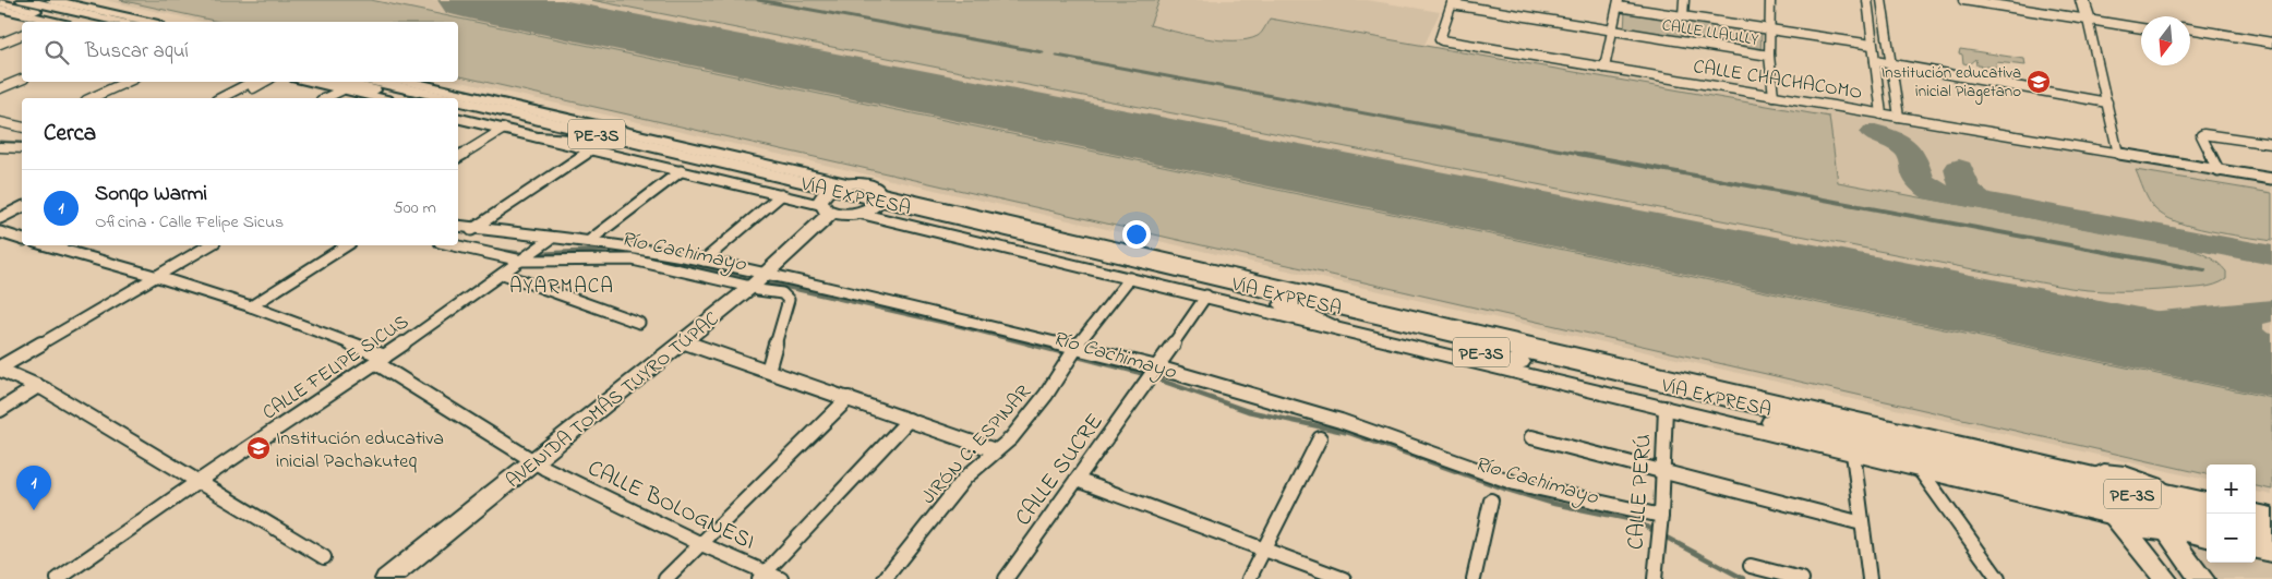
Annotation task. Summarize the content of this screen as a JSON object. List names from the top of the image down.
{
  "streets": {
    "main road": ["PE-3S", "VÍA EXPRESA", "AVENIDA TOMÁS TUYRO TÚPAC"],
    "street": [
      "CALLE LLAULLY",
      "CALLE CHACHACOMO",
      "CALLE FELIPE SICUS",
      "JIRÓN C. ESPINAR",
      "CALLE SUCRE",
      "CALLE PERÚ",
      "CALLE BOLOGNESI"
    ]
  },
  "crossings": [
    ["CALLE LLAULLY", "CALLE CHACHACOMO"],
    ["VÍA EXPRESA", "AVENIDA TOMÁS TUYRO TÚPAC"],
    ["VÍA EXPRESA", "JIRÓN C. ESPINAR"],
    ["VÍA EXPRESA", "CALLE SUCRE"],
    ["VÍA EXPRESA", "CALLE PERÚ"],
    ["CALLE FELIPE SICUS", "CALLE BOLOGNESI"],
    ["AVENIDA TOMÁS TUYRO TÚPAC", "CALLE BOLOGNESI"]
  ],
  "districts": ["AYARMACA"],
  "water": ["Río Cachimayo"],
  "places": {
    "school or university": ["Institución educativa inicial Piagetano", "Institución educativa inicial Pachakuteq"]
  },
  "north": "bottom",
  "page": {
    "search": "Buscar aquí",
    "heading": "Cerca",
    "list": [
      {
        "mark": "1",
        "name": "Sonqo Warmi",
        "note": "Oficina · Calle Felipe Sicus",
        "value": "500 m"
      }
    ],
    "map_buttons": ["+", "−"],
    "pins": "1"
  }
}
